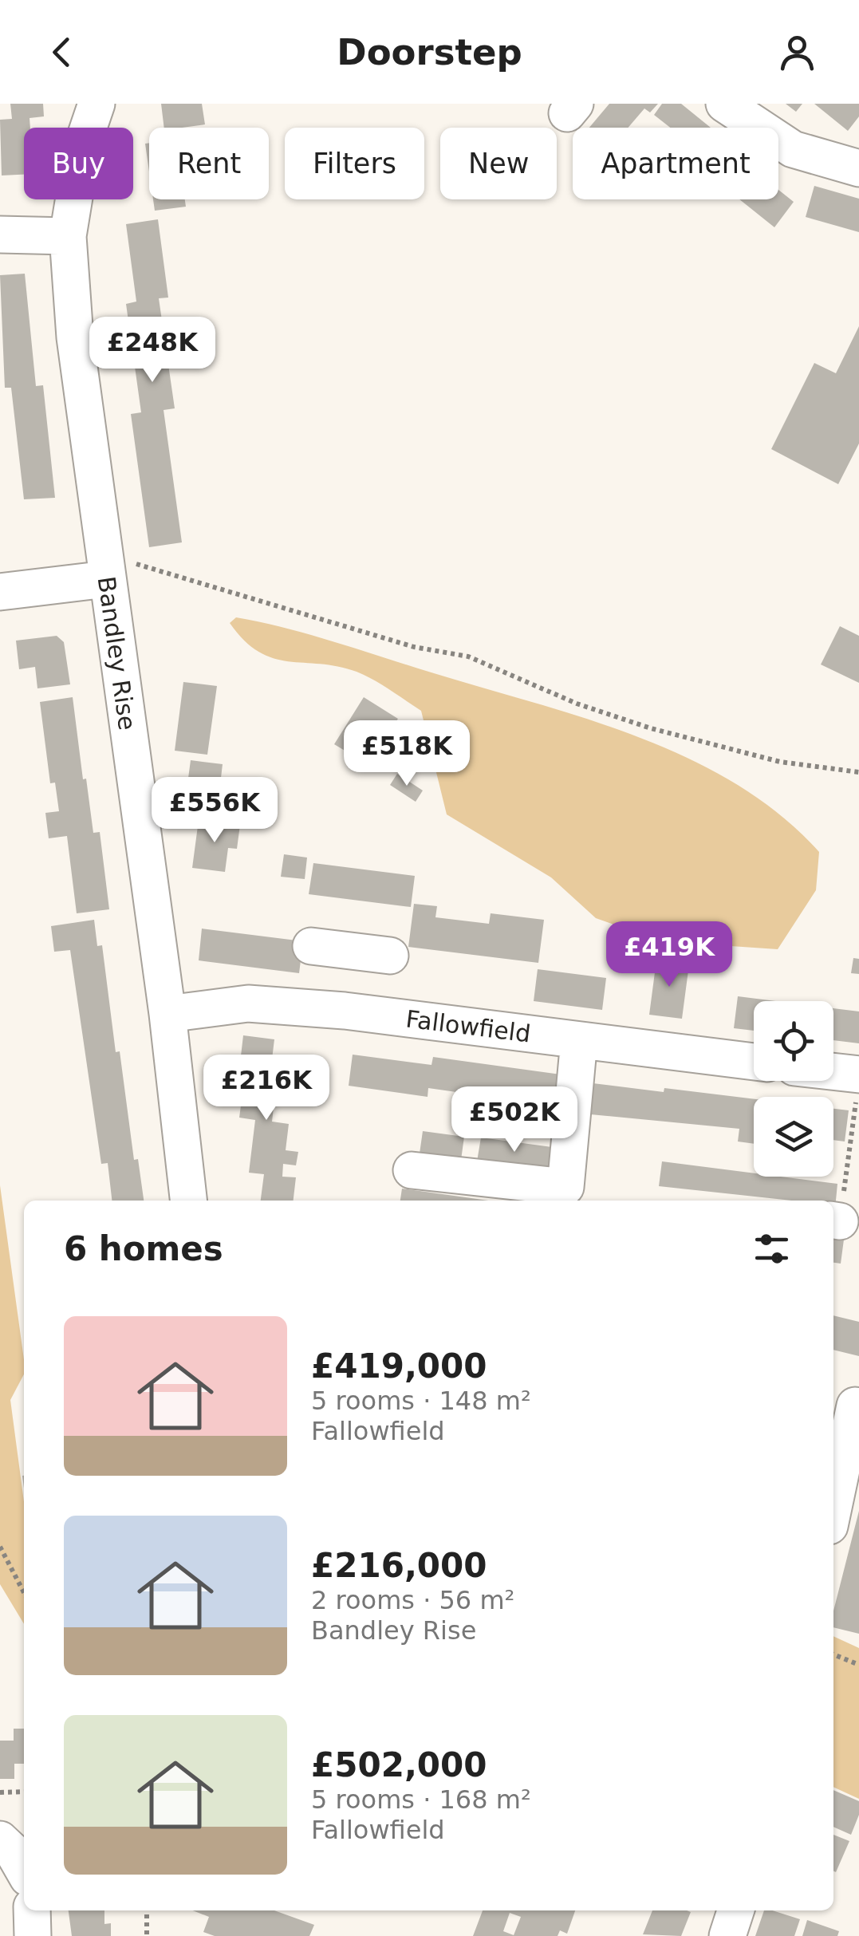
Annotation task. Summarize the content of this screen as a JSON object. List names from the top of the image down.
{
  "streets": {
    "street": ["Bandley Rise", "Fallowfield"]
  },
  "crossings": [
    ["Bandley Rise", "Fallowfield"]
  ],
  "page": {
    "header": "Doorstep",
    "chip": [
      "Buy",
      "Rent",
      "Filters",
      "New",
      "Apartment"
    ],
    "price": [
      "£248K",
      "£518K",
      "£556K",
      "£419K",
      "£216K",
      "£502K"
    ],
    "heading": "6 homes",
    "list": [
      {
        "name": "£419,000",
        "note": "5 rooms · 148 m² · Fallowfield"
      },
      {
        "name": "£216,000",
        "note": "2 rooms · 56 m² · Bandley Rise"
      },
      {
        "name": "£502,000",
        "note": "5 rooms · 168 m² · Fallowfield"
      }
    ]
  }
}
